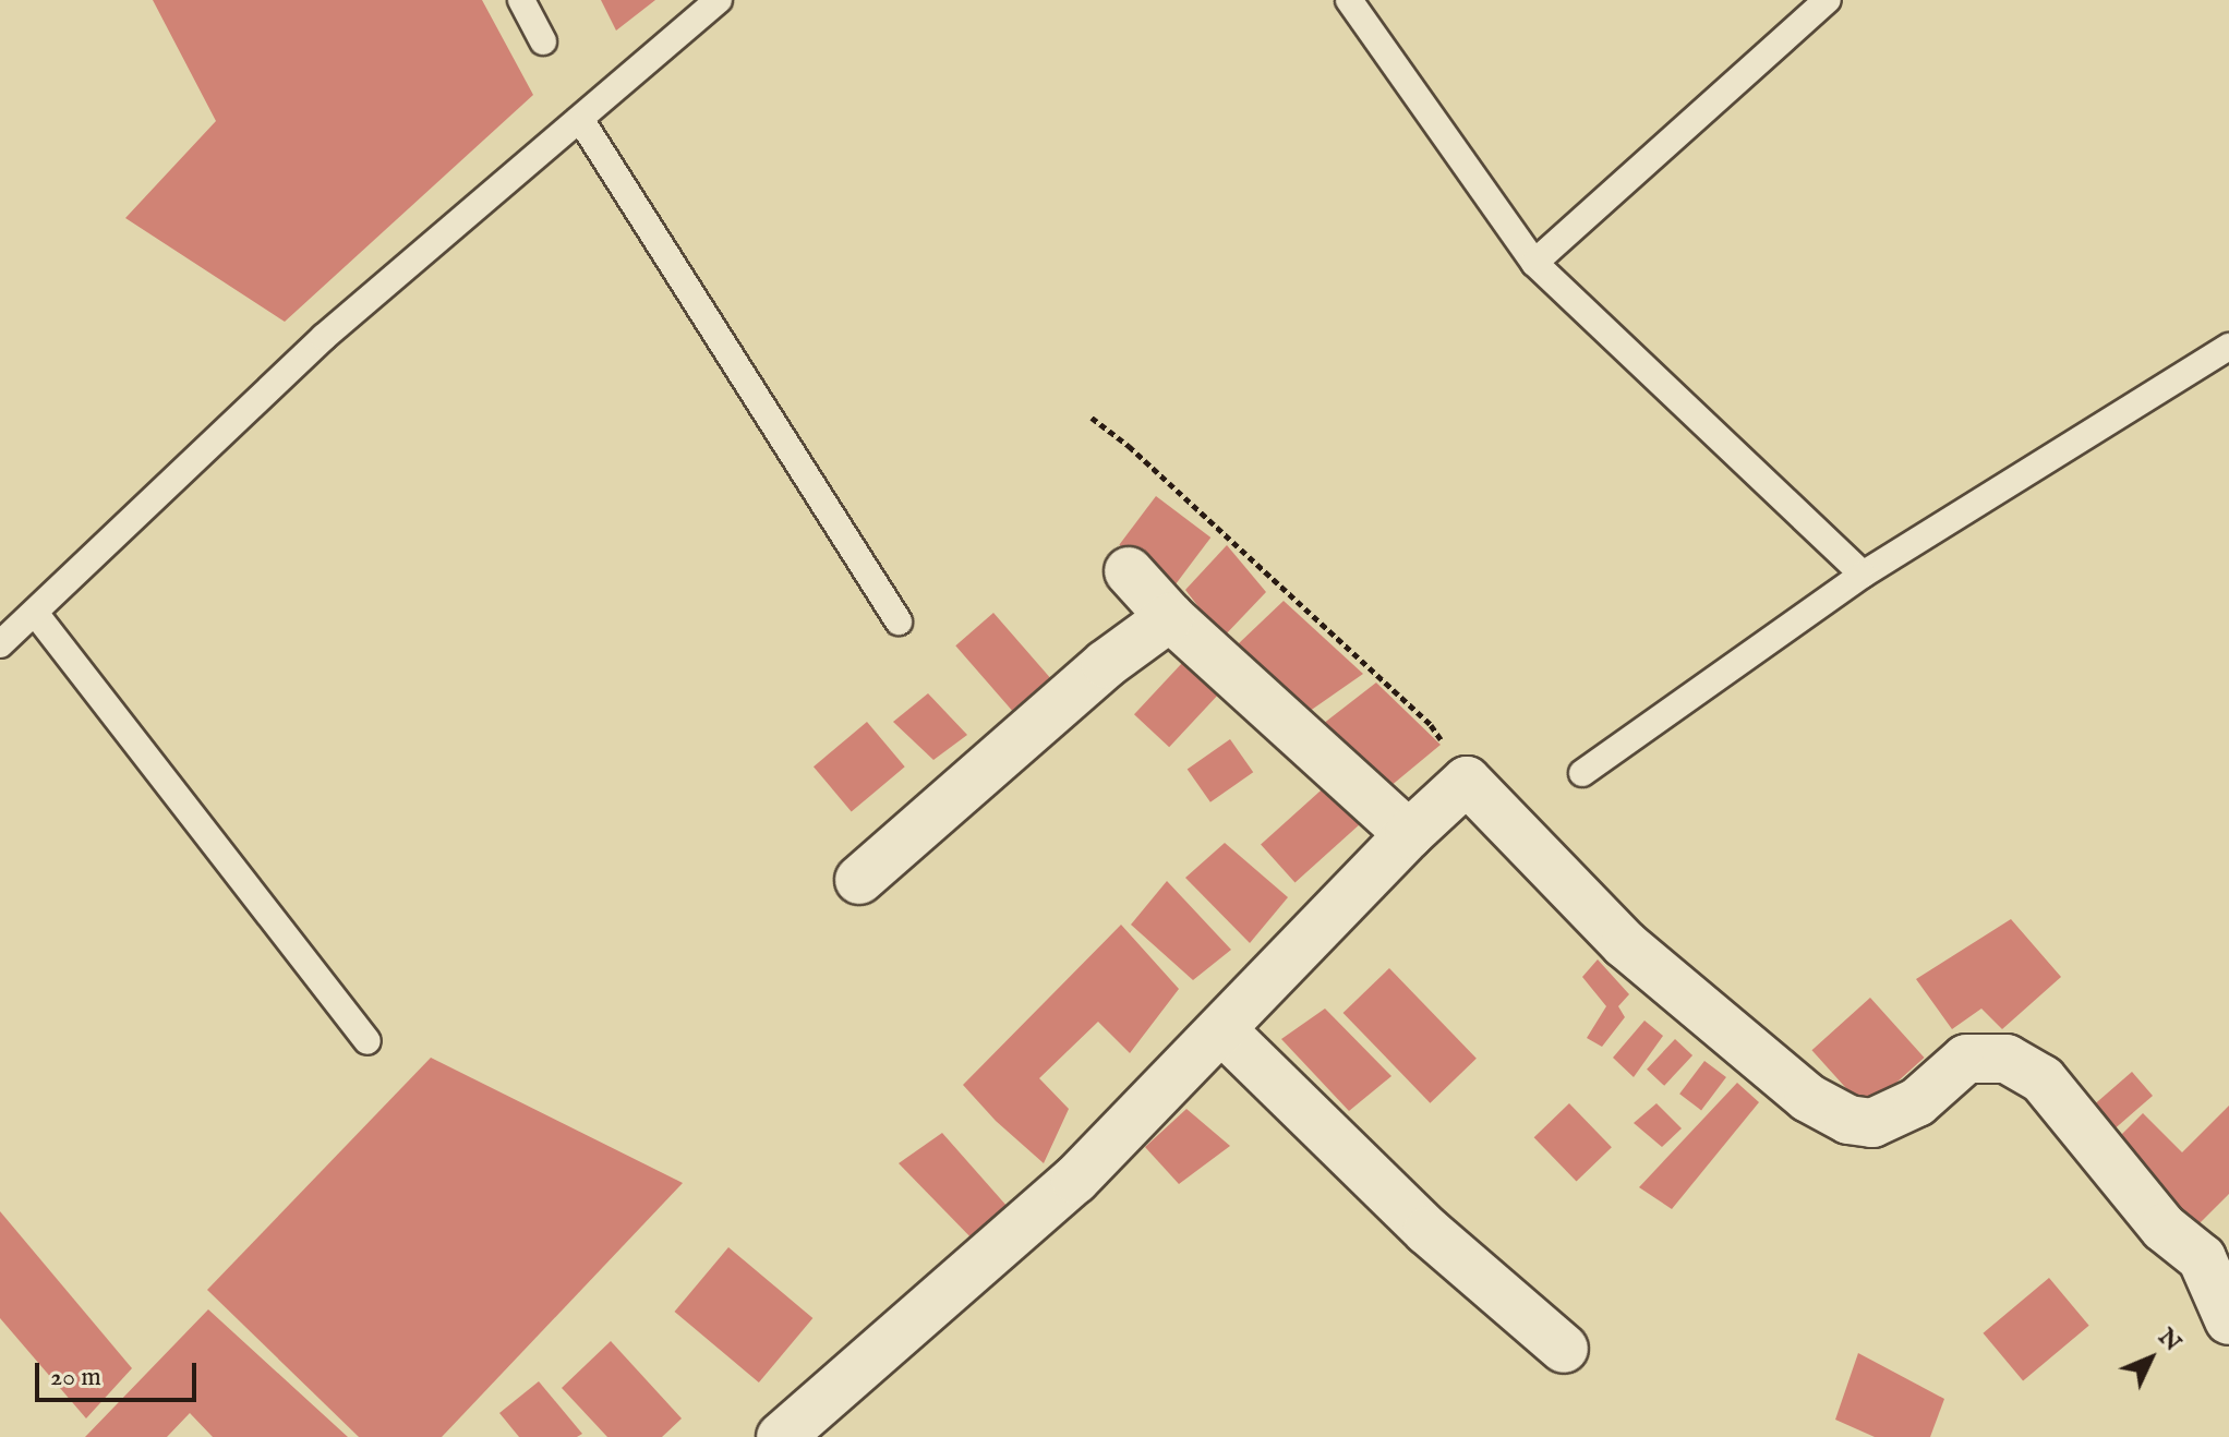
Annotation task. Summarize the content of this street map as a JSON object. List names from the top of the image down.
{
  "scale_bar": "20 m",
  "north": "top right"
}
